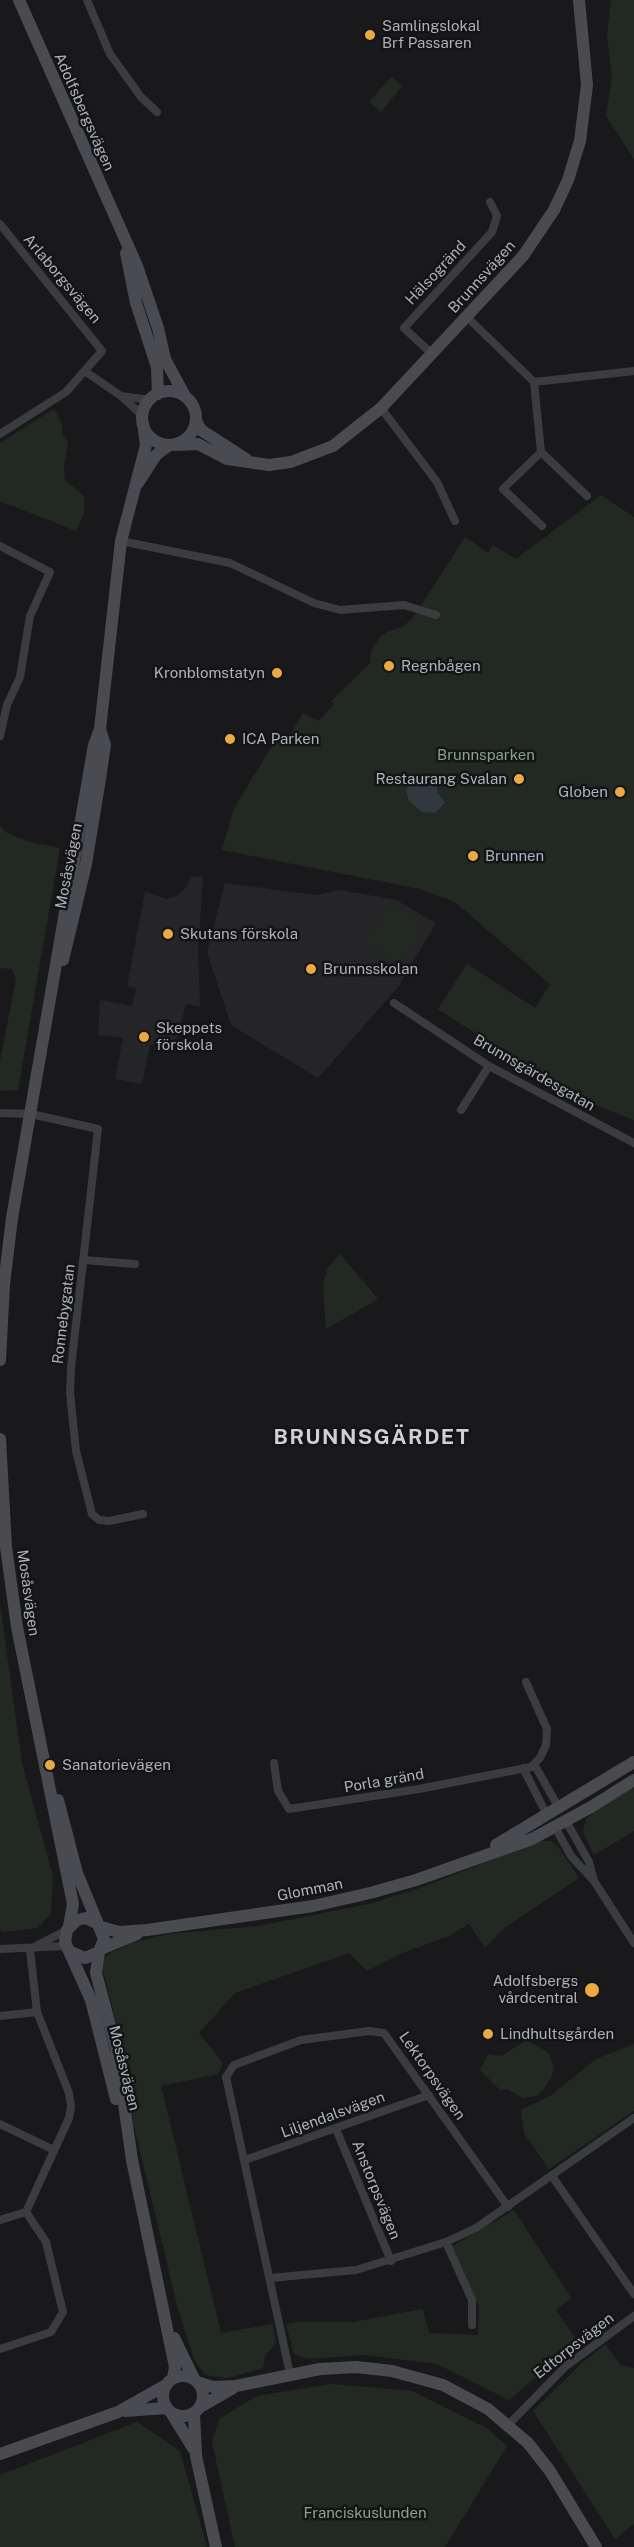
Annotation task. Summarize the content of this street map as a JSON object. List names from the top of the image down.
{
  "streets": {
    "main road": [
      "Adolfsbergsvägen",
      "Brunnsvägen",
      "Mosåsvägen",
      "Glomman"
    ],
    "street": [
      "Hälsogränd",
      "Arlaborgsvägen",
      "Brunnsgärdesgatan",
      "Ronnebygatan",
      "Porla gränd",
      "Lektorpsvägen",
      "Liljendalsvägen",
      "Anstorpsvägen",
      "Edtorpsvägen"
    ]
  },
  "crossings": [
    ["Adolfsbergsvägen", "Brunnsvägen"],
    ["Adolfsbergsvägen", "Mosåsvägen"],
    ["Hälsogränd", "Brunnsvägen"],
    ["Brunnsvägen", "Mosåsvägen"],
    ["Mosåsvägen", "Ronnebygatan"],
    ["Mosåsvägen", "Glomman"],
    ["Lektorpsvägen", "Liljendalsvägen"],
    ["Liljendalsvägen", "Anstorpsvägen"]
  ],
  "districts": ["BRUNNSGÄRDET"],
  "parks": ["Brunnsparken", "Franciskuslunden"],
  "places": [
    "Samlingslokal Brf Passaren",
    "Regnbågen",
    "Kronblomstatyn",
    "ICA Parken",
    "Restaurang Svalan",
    "Globen",
    "Brunnen",
    "Skutans förskola",
    "Brunnsskolan",
    "Skeppets förskola",
    "Sanatorievägen",
    "Adolfsbergs vårdcentral",
    "Lindhultsgården"
  ]
}
